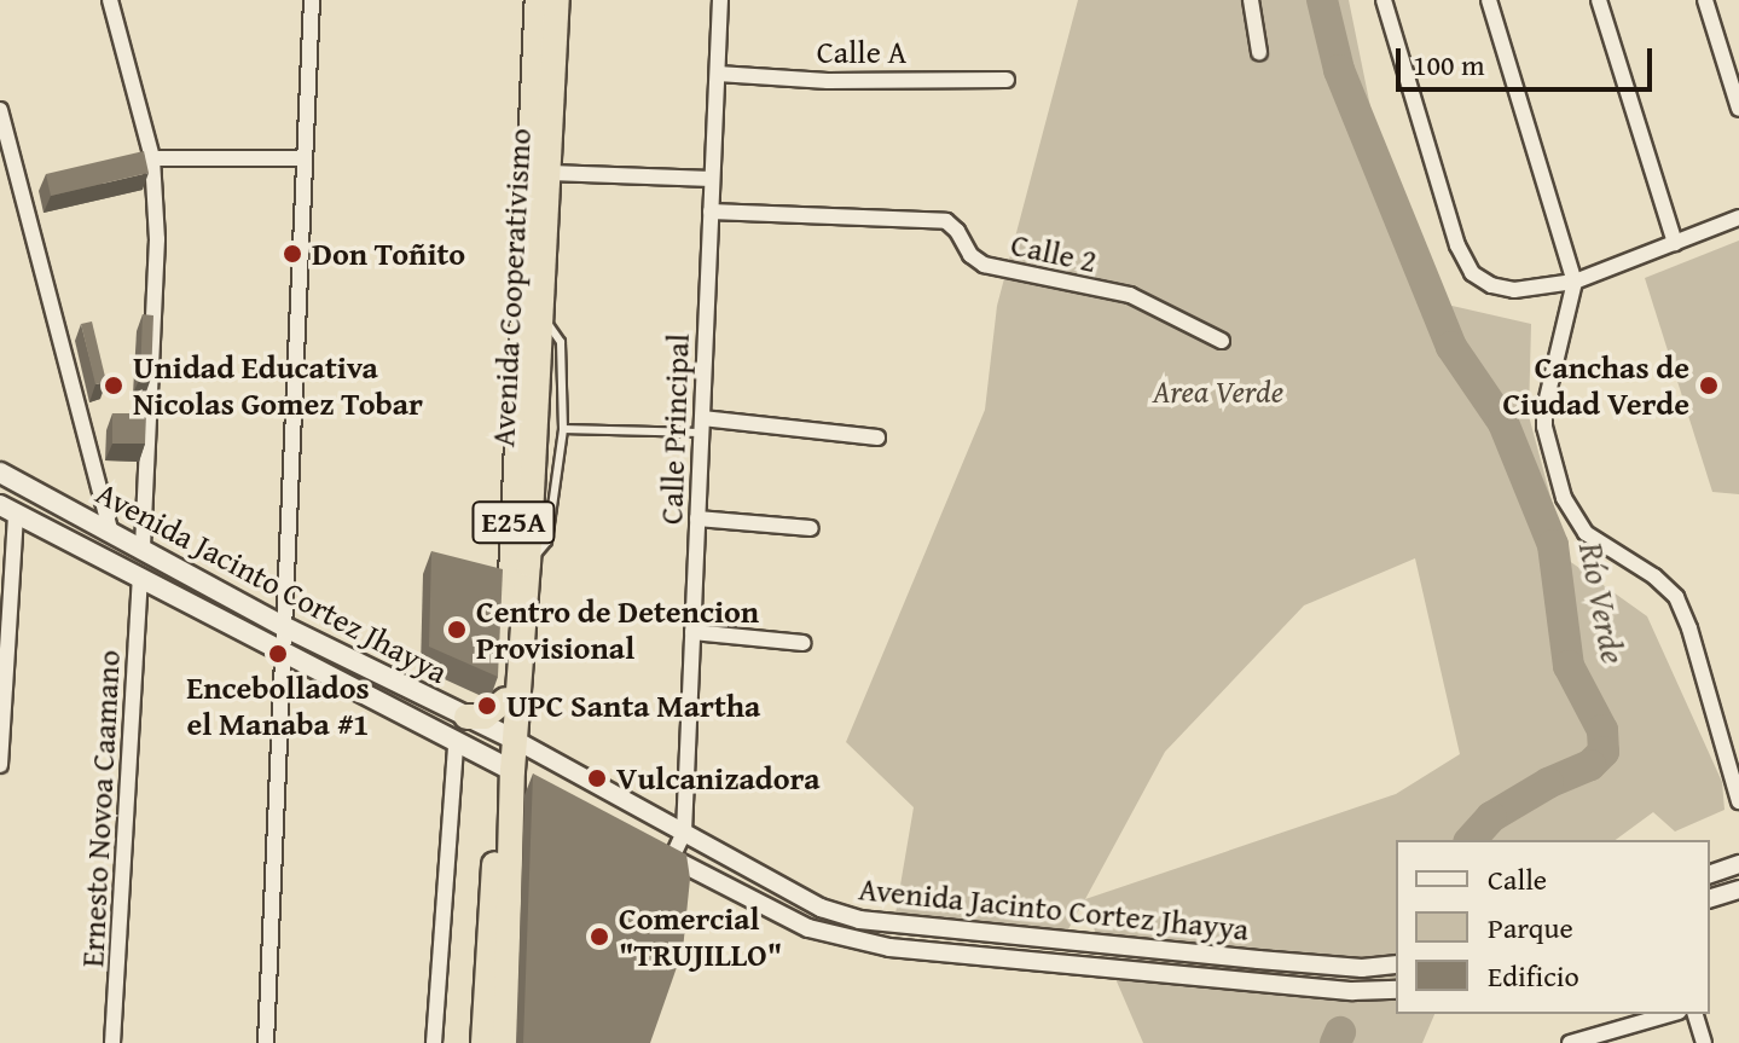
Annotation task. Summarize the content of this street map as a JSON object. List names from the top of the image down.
{
  "streets": {
    "highway": ["Avenida Cooperativismo", "E25A"],
    "main road": ["Avenida Jacinto Cortez Jhayya"],
    "street": [
      "Calle A",
      "Calle 2",
      "Calle Principal",
      "Ernesto Novoa Caamano"
    ]
  },
  "crossings": [
    ["Calle A", "Calle Principal"],
    ["Calle 2", "Calle Principal"],
    ["Avenida Cooperativismo", "Avenida Jacinto Cortez Jhayya"],
    ["Calle Principal", "Avenida Jacinto Cortez Jhayya"],
    ["Avenida Jacinto Cortez Jhayya", "Ernesto Novoa Caamano"]
  ],
  "water": ["Río Verde"],
  "parks": ["Area Verde"],
  "places": [
    "Don Toñito",
    "Unidad Educativa Nicolas Gomez Tobar",
    "Canchas de Ciudad Verde",
    "Centro de Detencion Provisional",
    "Encebollados el Manaba #1",
    "UPC Santa Martha",
    "Vulcanizadora",
    "Comercial \"TRUJILLO\""
  ],
  "legend": ["Calle", "Parque", "Edificio"],
  "scale_bar": "100 m"
}
